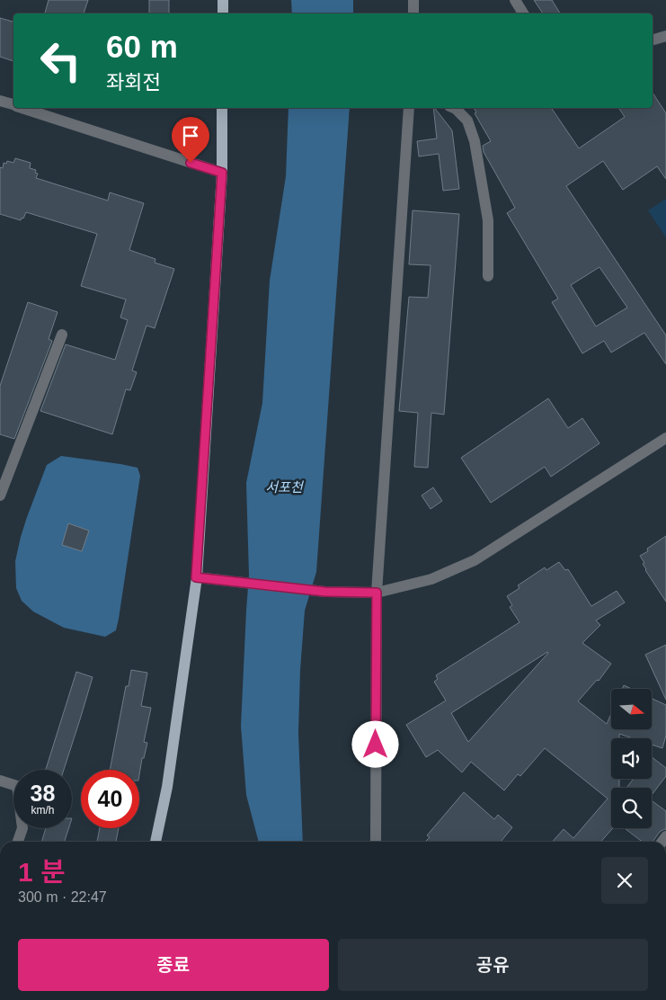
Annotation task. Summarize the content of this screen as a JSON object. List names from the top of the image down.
{
  "water": ["서포천"],
  "north": "right",
  "page": {
    "turn": ["60 m", "좌회전"],
    "speed": "38 km/h",
    "limit": "40",
    "heading": ["1 분", "300 m · 22:47"],
    "buttons": ["종료", "공유"]
  }
}
